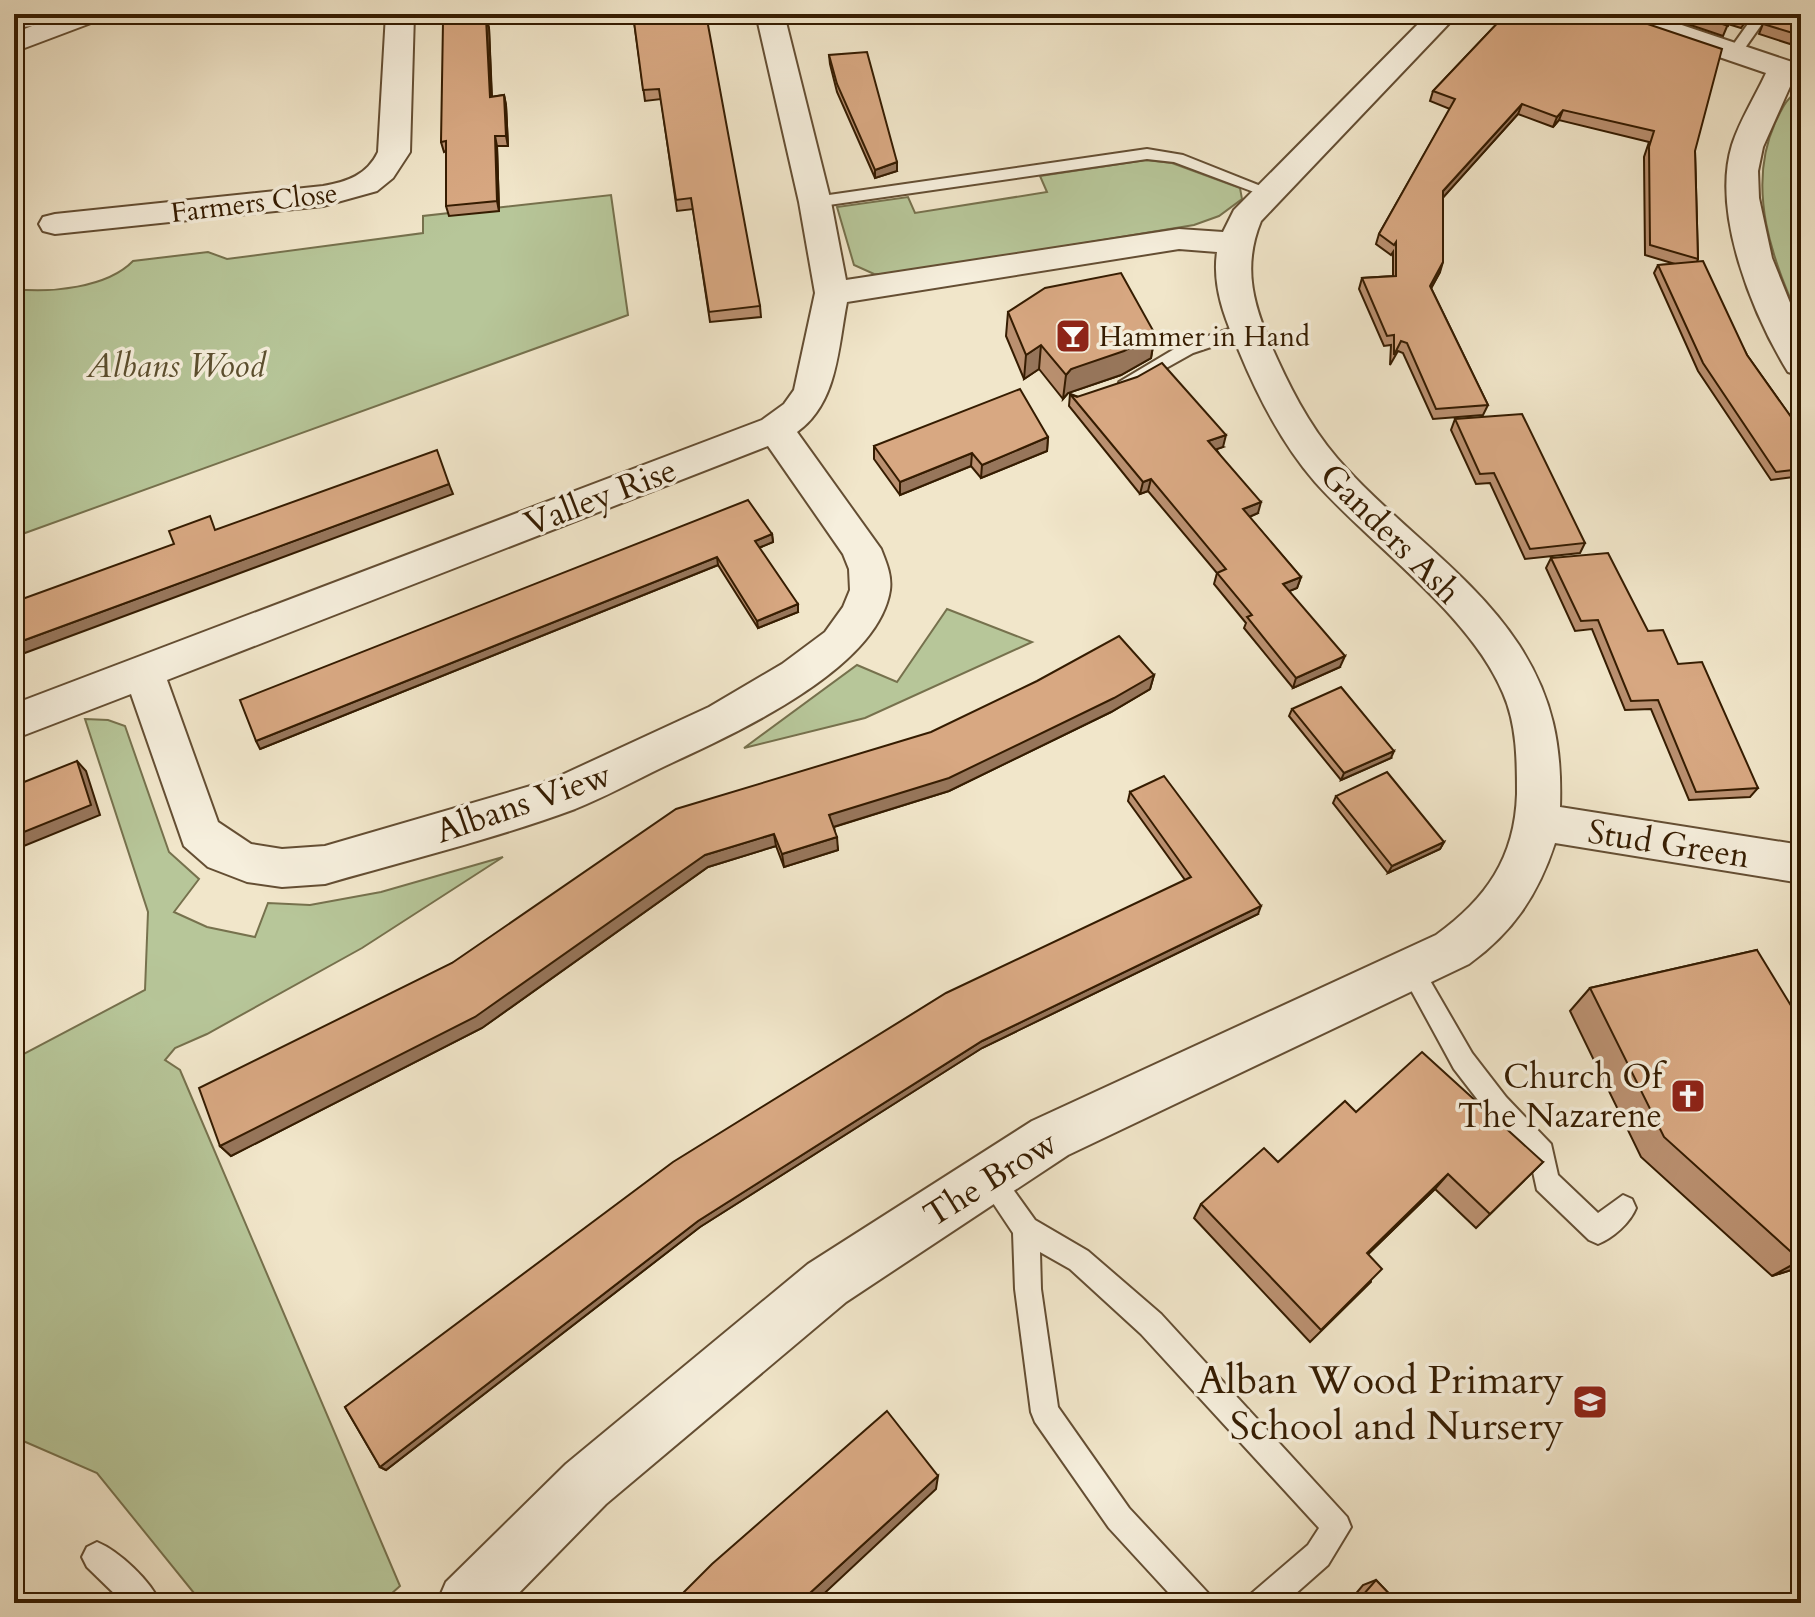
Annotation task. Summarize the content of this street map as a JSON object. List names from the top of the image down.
{
  "streets": {
    "street": [
      "Farmers Close",
      "Valley Rise",
      "Ganders Ash",
      "Albans View",
      "Stud Green",
      "The Brow"
    ]
  },
  "crossings": [
    ["Valley Rise", "Albans View"],
    ["Ganders Ash", "Stud Green"],
    ["Ganders Ash", "The Brow"],
    ["Stud Green", "The Brow"]
  ],
  "parks": ["Albans Wood"],
  "places": {
    "bar": ["Hammer in Hand"],
    "church": ["Church Of The Nazarene"],
    "school or university": ["Alban Wood Primary School and Nursery"]
  }
}
